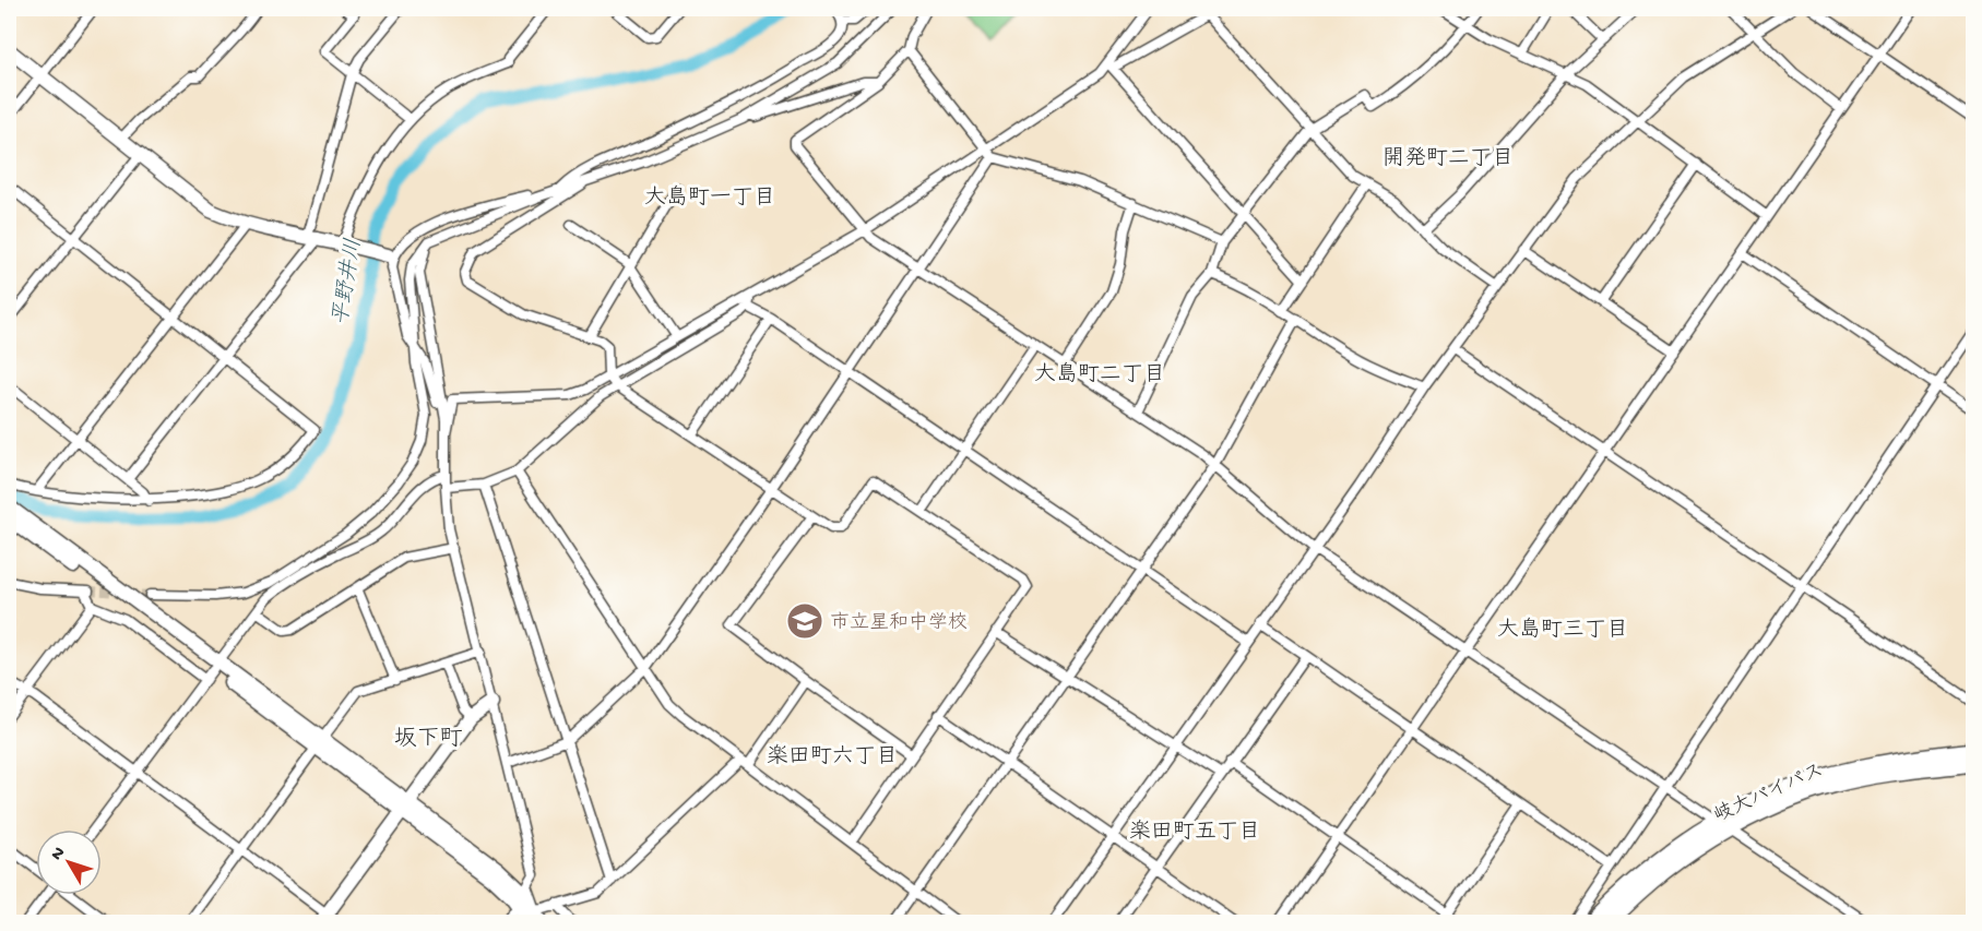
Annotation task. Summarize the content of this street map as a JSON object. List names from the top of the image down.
{
  "streets": {
    "highway": ["岐大バイパス"]
  },
  "districts": [
    "開発町二丁目",
    "大島町一丁目",
    "大島町二丁目",
    "大島町三丁目",
    "坂下町",
    "楽田町六丁目",
    "楽田町五丁目"
  ],
  "water": ["平野井川"],
  "places": {
    "school or university": ["市立星和中学校"]
  },
  "north": "top left"
}
